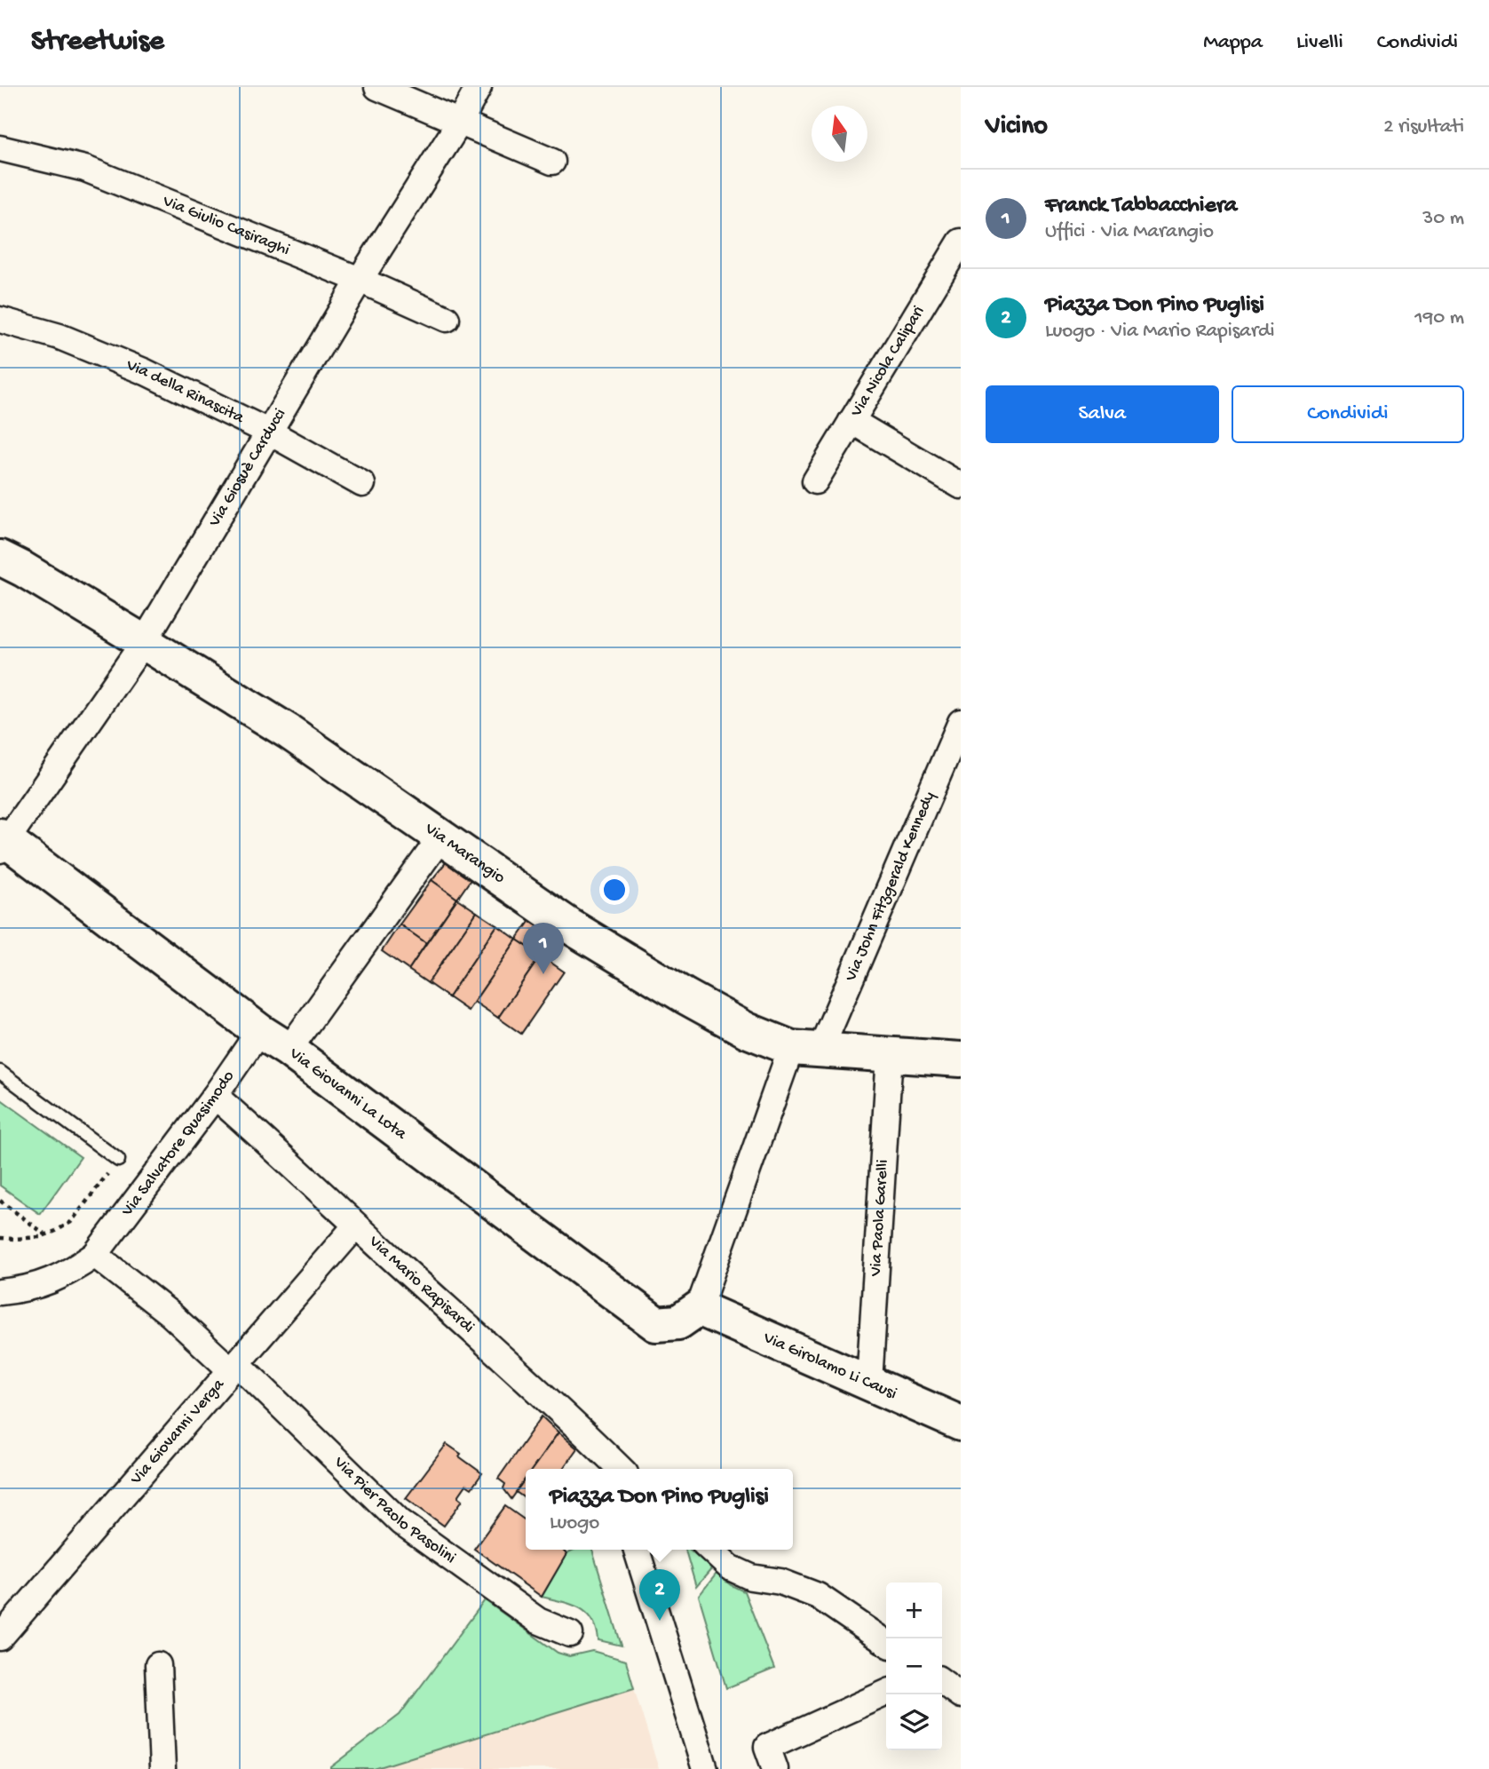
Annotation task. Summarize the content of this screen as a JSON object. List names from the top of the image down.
{
  "streets": {
    "street": [
      "Via Giulio Casiraghi",
      "Via Nicola Calipari",
      "Via della Rinascita",
      "Via Giosuè Carducci",
      "Via Marangio",
      "Via John Fitzgerald Kennedy",
      "Via Giovanni La Lota",
      "Via Salvatore Quasimodo",
      "Via Paola Garelli",
      "Via Mario Rapisardi",
      "Via Girolamo Li Causi",
      "Via Giovanni Verga",
      "Via Pier Paolo Pasolini"
    ]
  },
  "crossings": [
    ["Via Giulio Casiraghi", "Via Giosuè Carducci"],
    ["Via della Rinascita", "Via Giosuè Carducci"],
    ["Via Giosuè Carducci", "Via Marangio"],
    ["Via Giosuè Carducci", "Via Giovanni La Lota"],
    ["Via Marangio", "Via John Fitzgerald Kennedy"],
    ["Via Marangio", "Via Paola Garelli"],
    ["Via John Fitzgerald Kennedy", "Via Giovanni La Lota"],
    ["Via John Fitzgerald Kennedy", "Via Girolamo Li Causi"],
    ["Via Giovanni La Lota", "Via Salvatore Quasimodo"],
    ["Via Giovanni La Lota", "Via Girolamo Li Causi"],
    ["Via Salvatore Quasimodo", "Via Mario Rapisardi"],
    ["Via Salvatore Quasimodo", "Via Pier Paolo Pasolini"],
    ["Via Paola Garelli", "Via Girolamo Li Causi"],
    ["Via Mario Rapisardi", "Via Giovanni Verga"],
    ["Via Giovanni Verga", "Via Pier Paolo Pasolini"]
  ],
  "north": "top",
  "page": {
    "header": "Streetwise",
    "nav": ["Mappa", "Livelli", "Condividi"],
    "heading": ["Vicino", "2 risultati"],
    "list": [
      {
        "mark": "1",
        "name": "Franck Tabbacchiera",
        "note": "Uffici · Via Marangio",
        "value": "30 m"
      },
      {
        "mark": "2",
        "name": "Piazza Don Pino Puglisi",
        "note": "Luogo · Via Mario Rapisardi",
        "value": "190 m"
      }
    ],
    "buttons": ["Salva", "Condividi"],
    "pins": ["1", "2"],
    "popup": ["Piazza Don Pino Puglisi", "Luogo"],
    "map_buttons": ["+", "−"]
  }
}
